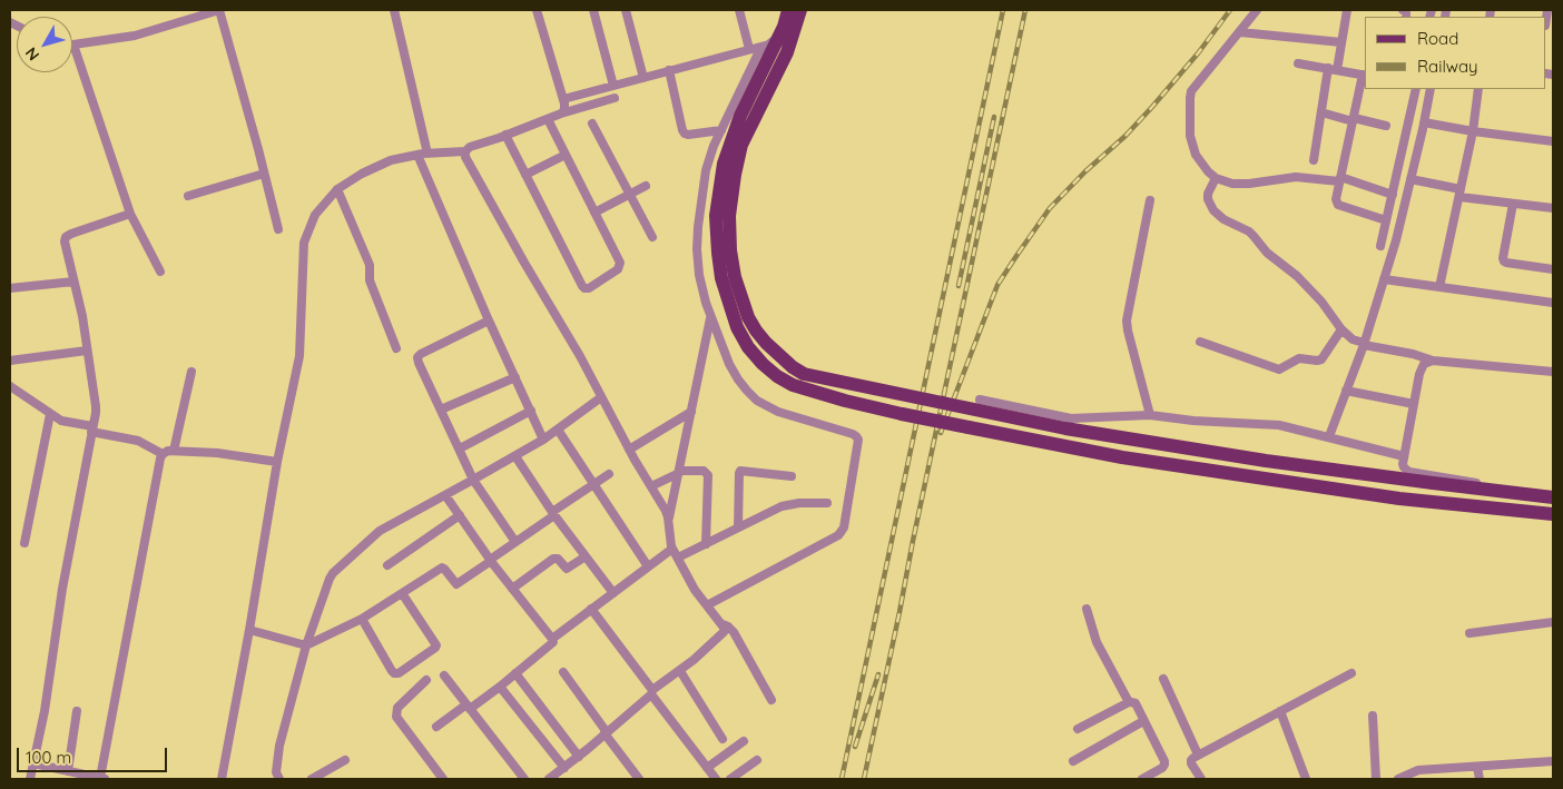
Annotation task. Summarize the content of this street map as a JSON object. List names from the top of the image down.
{
  "legend": ["Road", "Railway"],
  "scale_bar": "100 m",
  "north": "bottom left"
}
